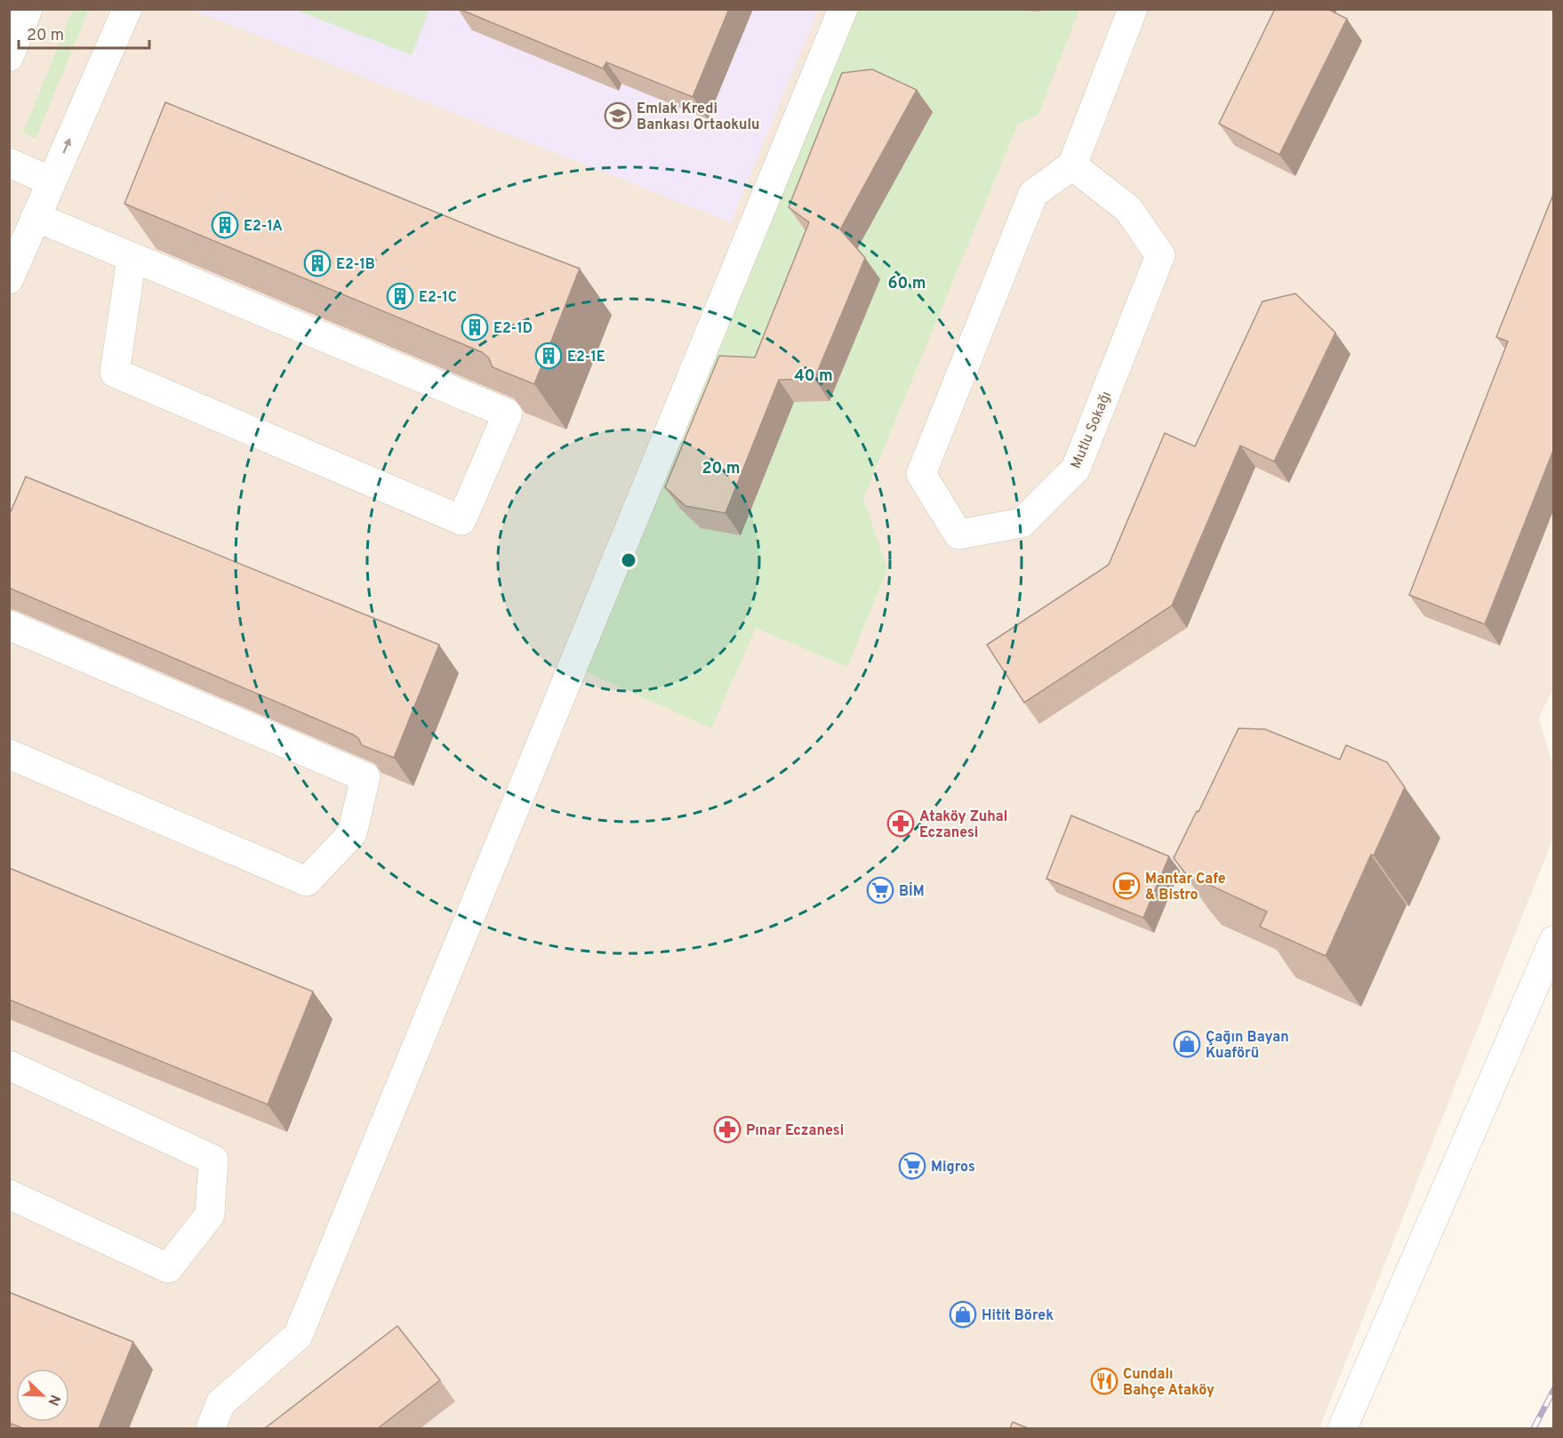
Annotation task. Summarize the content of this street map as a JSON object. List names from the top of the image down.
{
  "streets": {
    "street": ["Mutlu Sokağı"]
  },
  "places": {
    "school or university": ["Emlak Kredi Bankası Ortaokulu"],
    "building": [
      "E2-1A",
      "E2-1B",
      "E2-1C",
      "E2-1D",
      "E2-1E"
    ],
    "pharmacy": ["Ataköy Zuhal Eczanesi", "Pınar Eczanesi"],
    "cafe": ["Mantar Cafe & Bistro"],
    "supermarket": ["BİM", "Migros"],
    "shop": ["Çağın Bayan Kuaförü", "Hitit Börek"],
    "restaurant": ["Cundalı Bahçe Ataköy"]
  },
  "scale_bar": "20 m",
  "north": "bottom right",
  "rings": ["60 m", "40 m", "20 m"]
}
